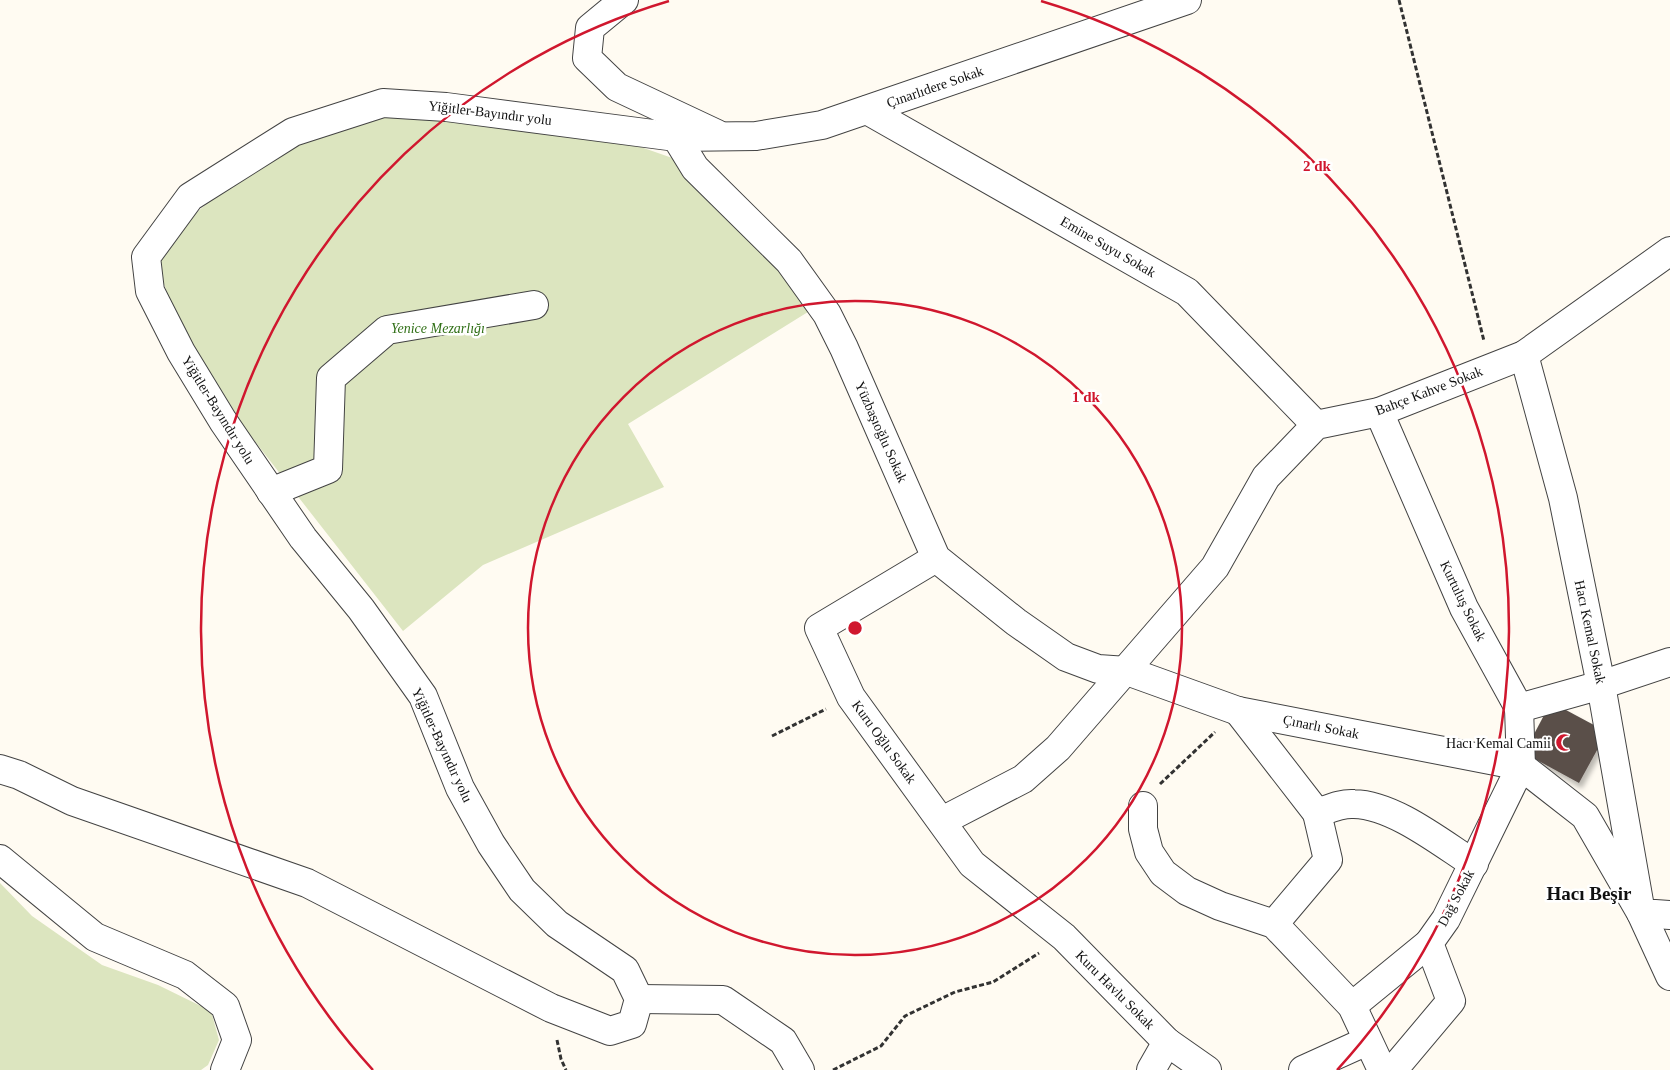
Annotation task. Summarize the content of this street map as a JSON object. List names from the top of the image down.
{
  "streets": {
    "street": [
      "Çınarlıdere Sokak",
      "Yiğitler-Bayındır yolu",
      "Emine Suyu Sokak",
      "Bahçe Kahve Sokak",
      "Yüzbaşıoğlu Sokak",
      "Kurtuluş Sokak",
      "Hacı Kemal Sokak",
      "Çınarlı Sokak",
      "Kuru Oğlu Sokak",
      "Dağ Sokak",
      "Kuru Havlu Sokak"
    ]
  },
  "crossings": [
    ["Çınarlıdere Sokak", "Yiğitler-Bayındır yolu"],
    ["Çınarlıdere Sokak", "Emine Suyu Sokak"],
    ["Çınarlıdere Sokak", "Yüzbaşıoğlu Sokak"],
    ["Yiğitler-Bayındır yolu", "Yüzbaşıoğlu Sokak"],
    ["Emine Suyu Sokak", "Bahçe Kahve Sokak"],
    ["Bahçe Kahve Sokak", "Kurtuluş Sokak"],
    ["Bahçe Kahve Sokak", "Hacı Kemal Sokak"],
    ["Yüzbaşıoğlu Sokak", "Çınarlı Sokak"],
    ["Yüzbaşıoğlu Sokak", "Kuru Oğlu Sokak"],
    ["Kurtuluş Sokak", "Dağ Sokak"],
    ["Çınarlı Sokak", "Dağ Sokak"],
    ["Kuru Oğlu Sokak", "Kuru Havlu Sokak"]
  ],
  "districts": ["Hacı Beşir"],
  "parks": ["Yenice Mezarlığı"],
  "places": {
    "mosque": ["Hacı Kemal Camii"]
  },
  "rings": ["2 dk", "1 dk"]
}
